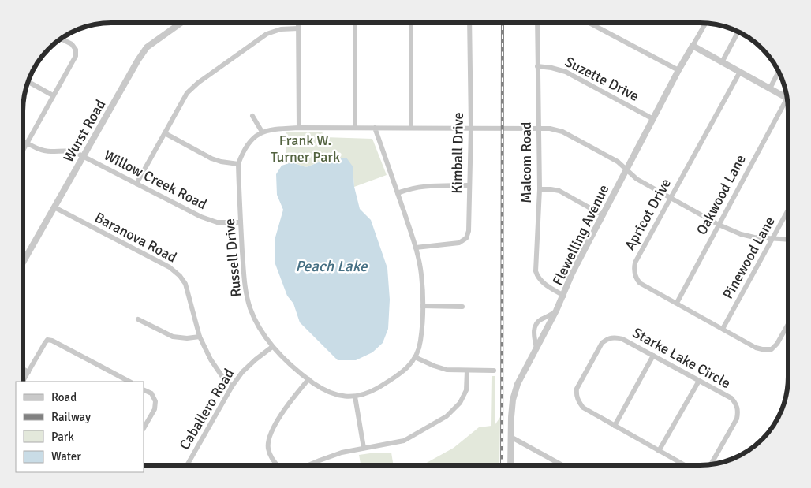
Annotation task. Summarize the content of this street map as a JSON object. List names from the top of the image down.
{
  "streets": {
    "street": [
      "Suzette Drive",
      "Wurst Road",
      "Kimball Drive",
      "Malcom Road",
      "Willow Creek Road",
      "Oakwood Lane",
      "Apricot Drive",
      "Flewelling Avenue",
      "Baranova Road",
      "Russell Drive",
      "Pinewood Lane",
      "Starke Lake Circle",
      "Caballero Road"
    ]
  },
  "crossings": [
    ["Suzette Drive", "Malcom Road"],
    ["Suzette Drive", "Flewelling Avenue"],
    ["Wurst Road", "Willow Creek Road"],
    ["Wurst Road", "Baranova Road"],
    ["Kimball Drive", "Russell Drive"],
    ["Malcom Road", "Flewelling Avenue"],
    ["Willow Creek Road", "Russell Drive"],
    ["Oakwood Lane", "Apricot Drive"],
    ["Apricot Drive", "Pinewood Lane"],
    ["Baranova Road", "Caballero Road"],
    ["Russell Drive", "Caballero Road"]
  ],
  "water": ["Peach Lake"],
  "parks": ["Frank W. Turner Park"],
  "legend": [
    "Road",
    "Railway",
    "Park",
    "Water"
  ]
}
